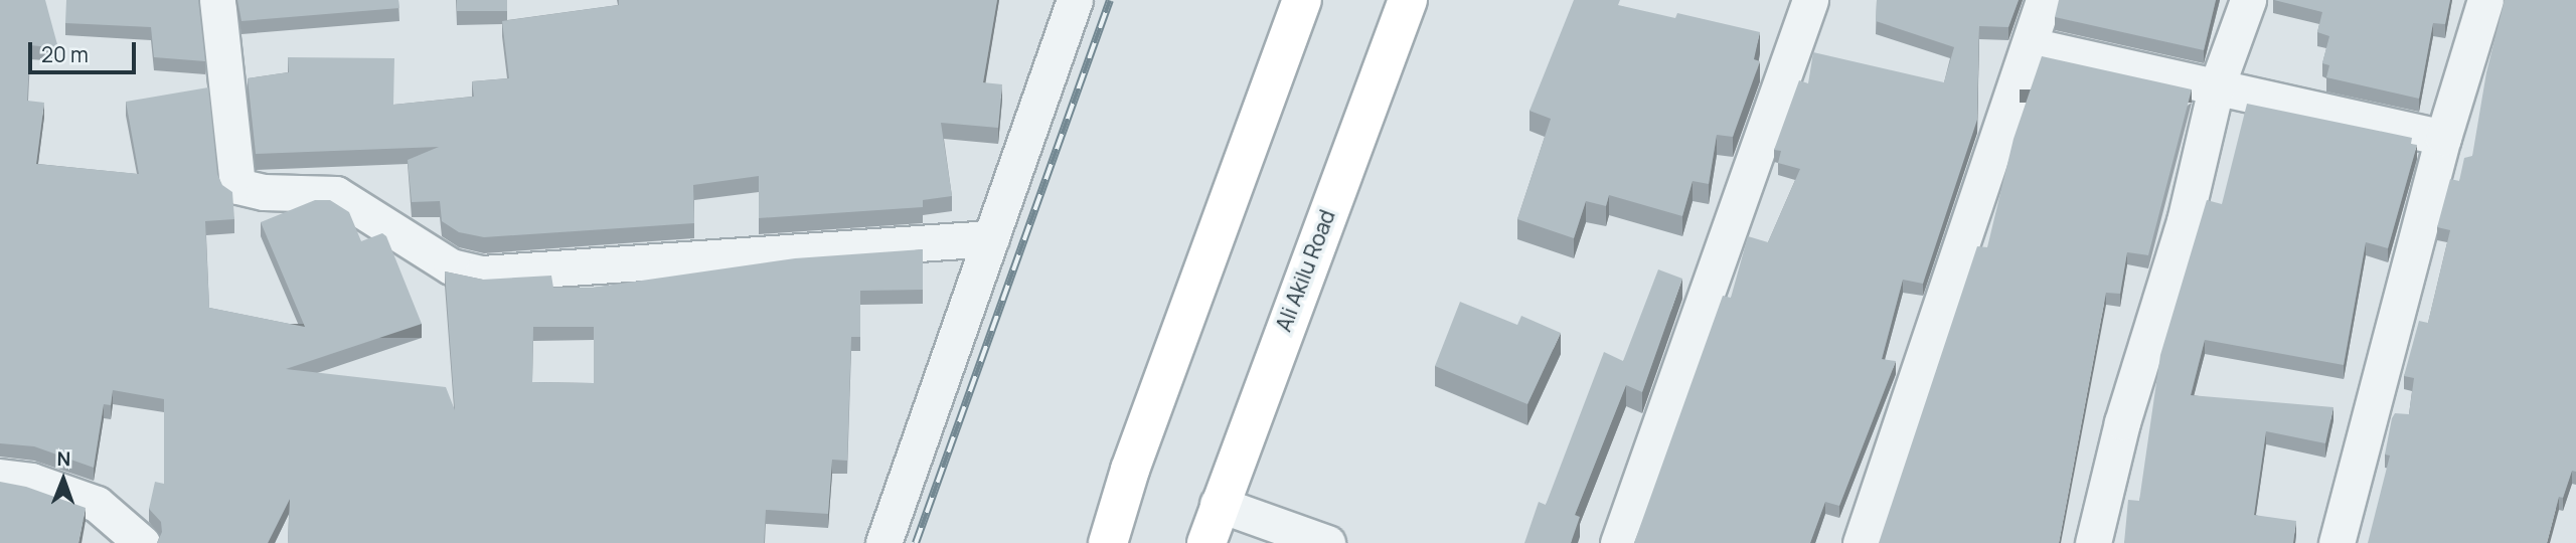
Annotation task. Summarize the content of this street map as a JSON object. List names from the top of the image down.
{
  "streets": {
    "main road": ["Ali Akilu Road"]
  },
  "scale_bar": "20 m",
  "north": "top"
}
